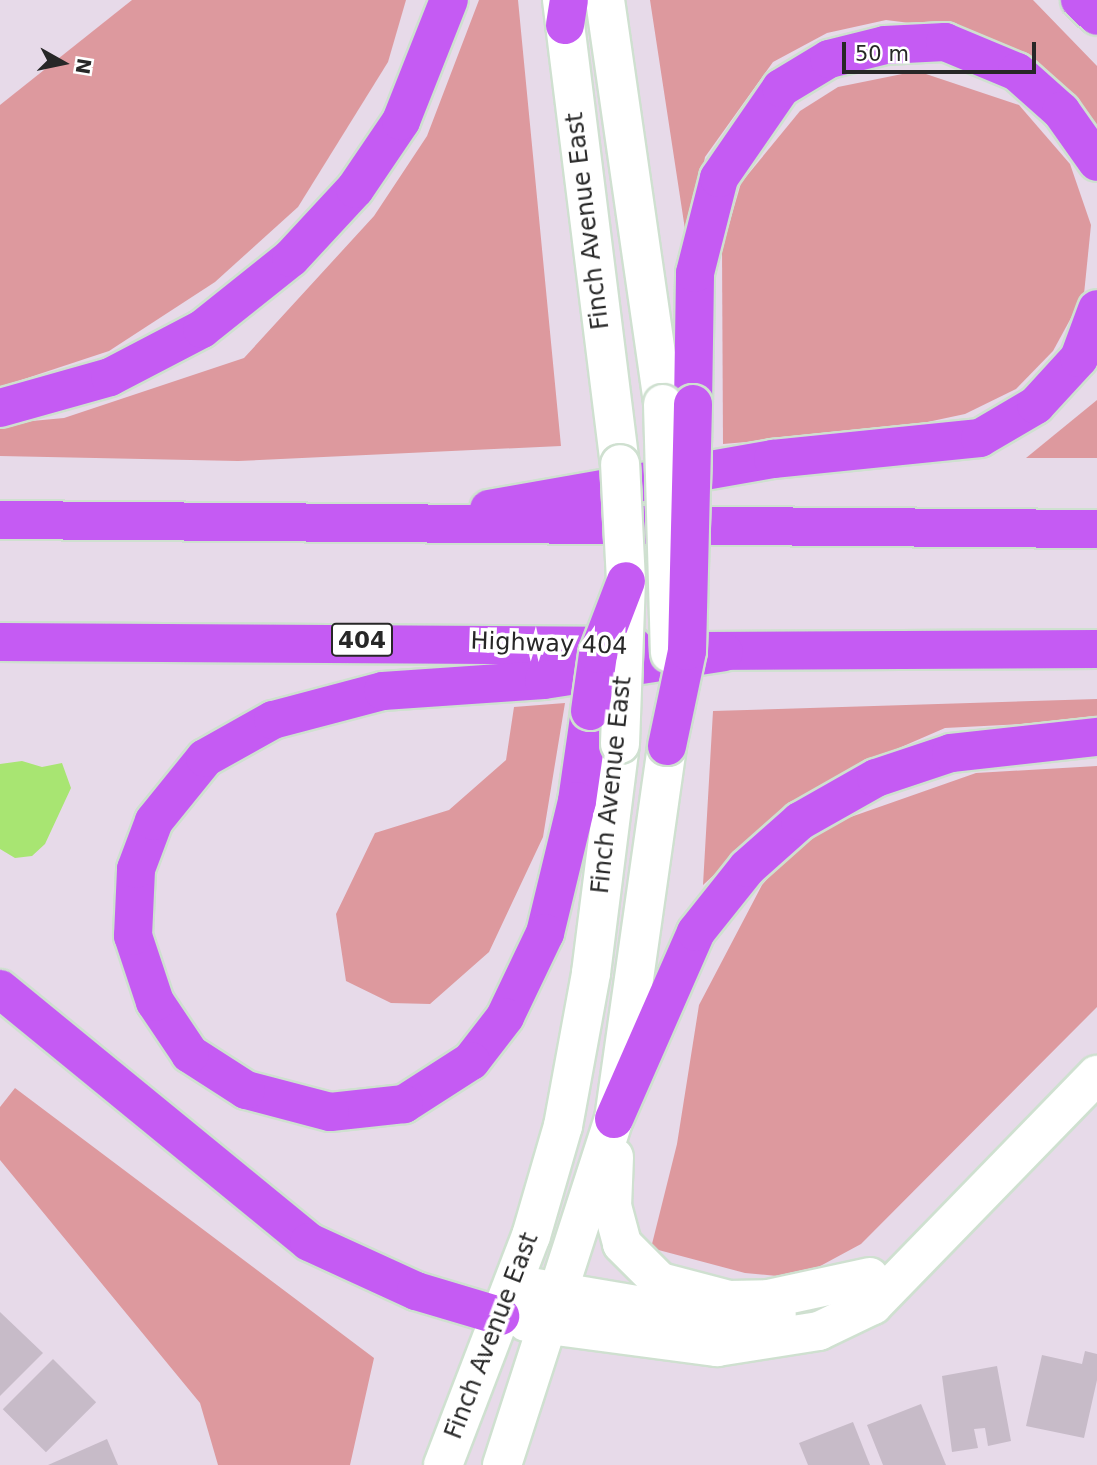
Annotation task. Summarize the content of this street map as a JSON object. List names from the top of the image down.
{
  "streets": {
    "highway": ["404", "Highway 404"],
    "main road": ["Finch Avenue East"]
  },
  "scale_bar": "50 m",
  "north": "right"
}
